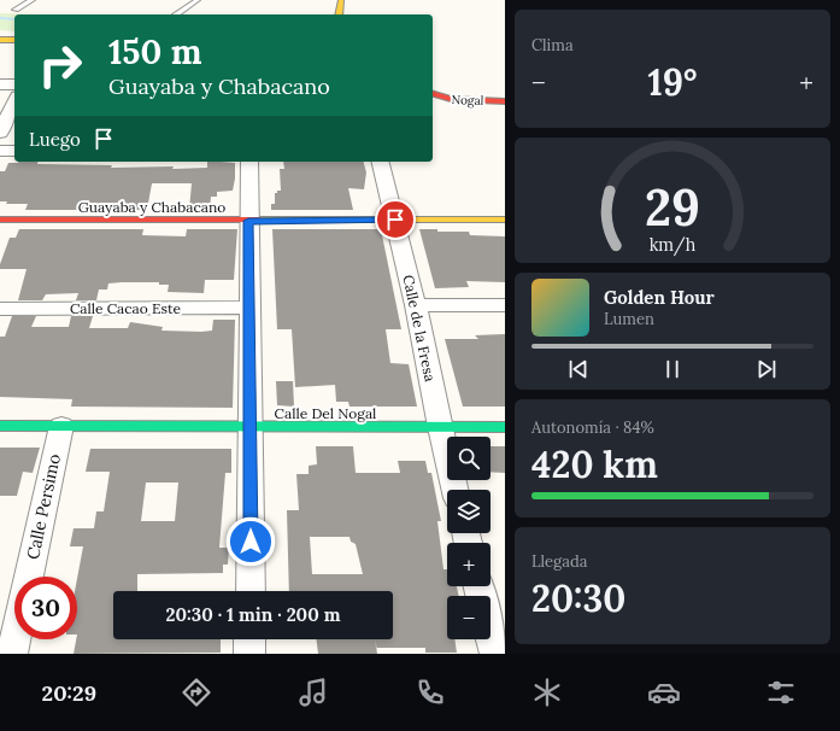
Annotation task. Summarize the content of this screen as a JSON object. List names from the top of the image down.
{
  "streets": {
    "street": [
      "Nogal",
      "Guayaba y Chabacano",
      "Calle Cacao Este",
      "Calle de la Fresa",
      "Calle Del Nogal",
      "Calle Persimo"
    ]
  },
  "crossings": [
    ["Guayaba y Chabacano", "Calle de la Fresa"],
    ["Calle de la Fresa", "Calle Del Nogal"],
    ["Calle Del Nogal", "Calle Persimo"]
  ],
  "page": {
    "tile": [
      "Clima",
      ["Autonomía · 84%", "420 km"],
      ["Llegada", "20:30"]
    ],
    "turn": ["150 m", "Guayaba y Chabacano"],
    "heat": ["−", "19°", "+"],
    "then": "Luego",
    "song": ["Golden Hour", "Lumen"],
    "map_buttons": ["+", "−"],
    "limit": "30",
    "trip": "20:30 · 1 min · 200 m",
    "tabs": "20:29",
    "gauge": ["29", "km/h"]
  }
}
